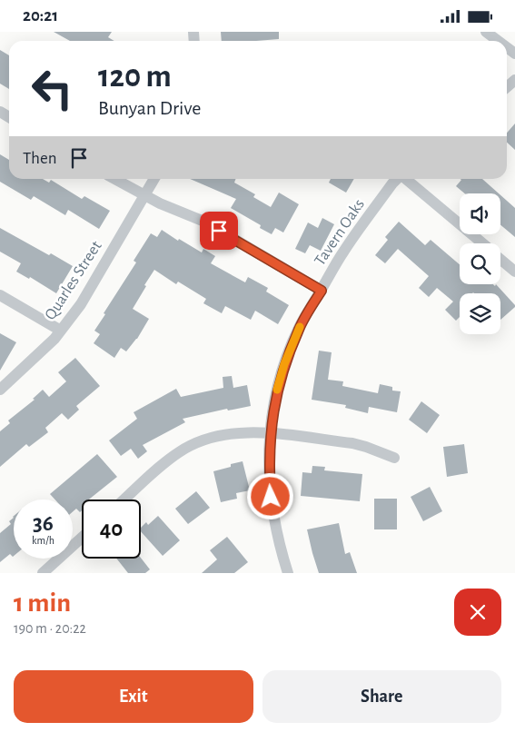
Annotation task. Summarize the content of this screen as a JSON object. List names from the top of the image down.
{
  "streets": {
    "street": ["Tavern Oaks", "Quarles Street"]
  },
  "page": {
    "status": "20:21",
    "turn": ["120 m", "Bunyan Drive"],
    "then": "Then",
    "speed": "36 km/h",
    "limit": "40",
    "heading": ["1 min", "190 m · 20:22"],
    "buttons": ["Exit", "Share"]
  }
}
